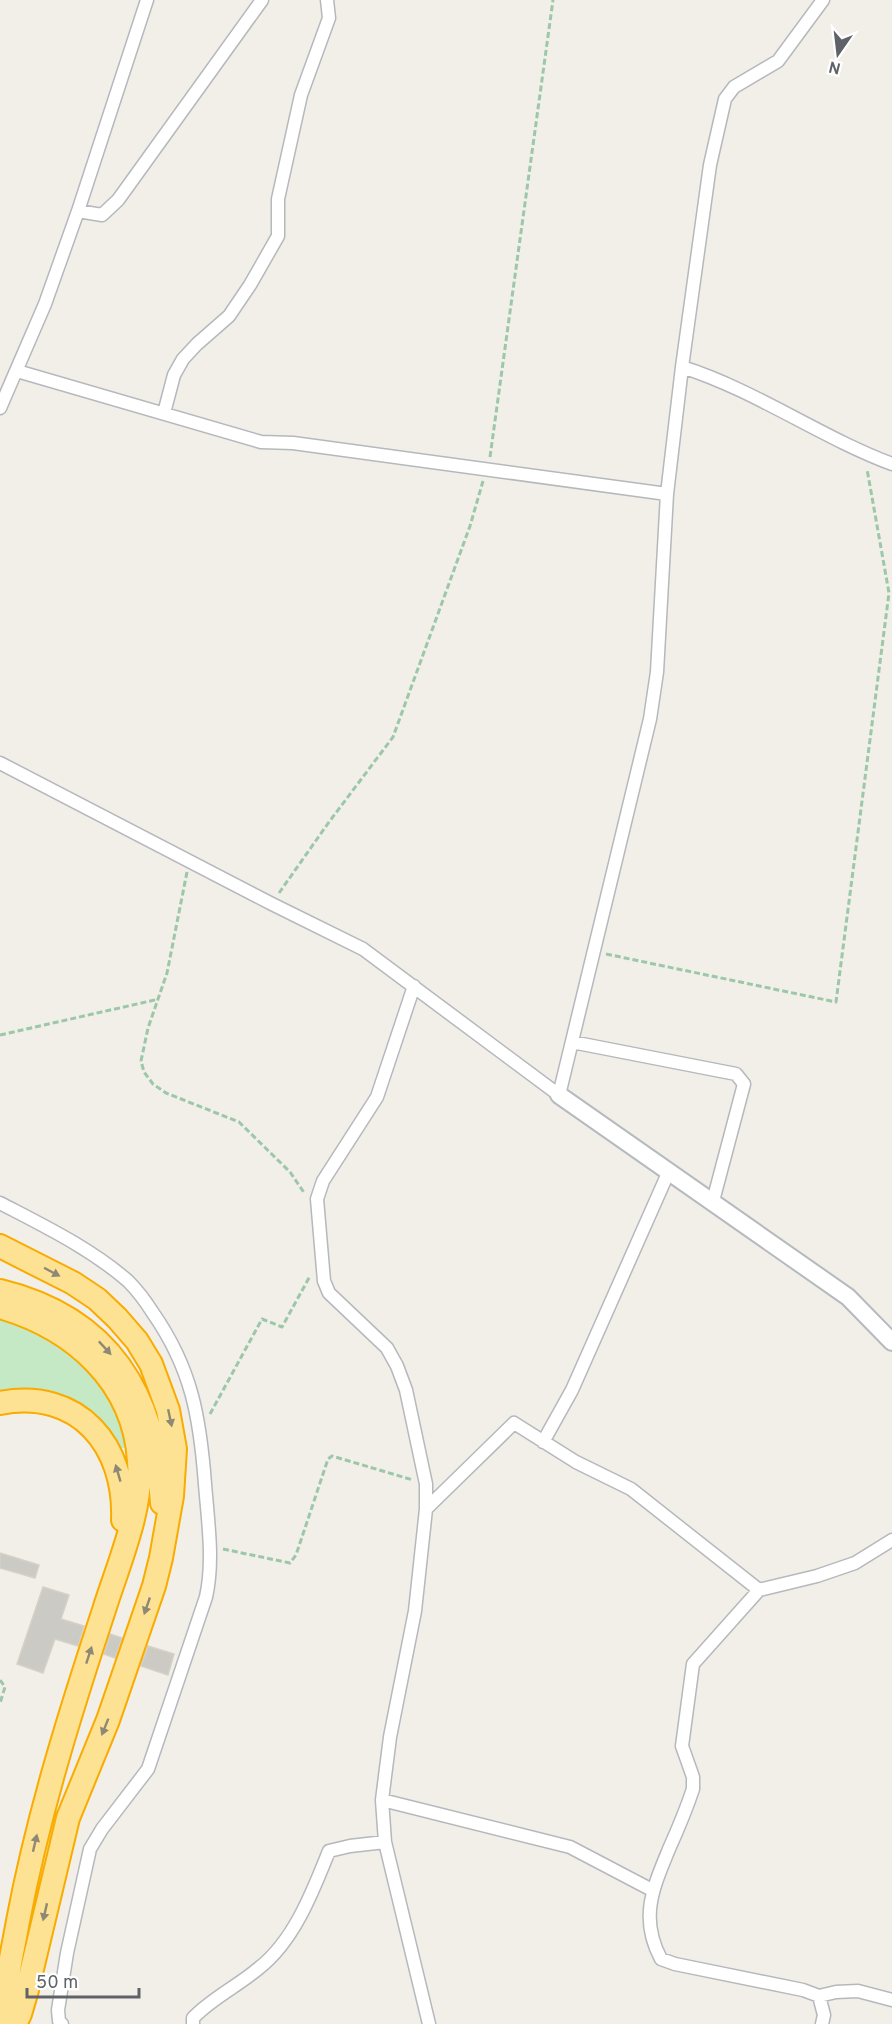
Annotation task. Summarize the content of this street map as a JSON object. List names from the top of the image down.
{
  "scale_bar": "50 m",
  "north": "bottom"
}
